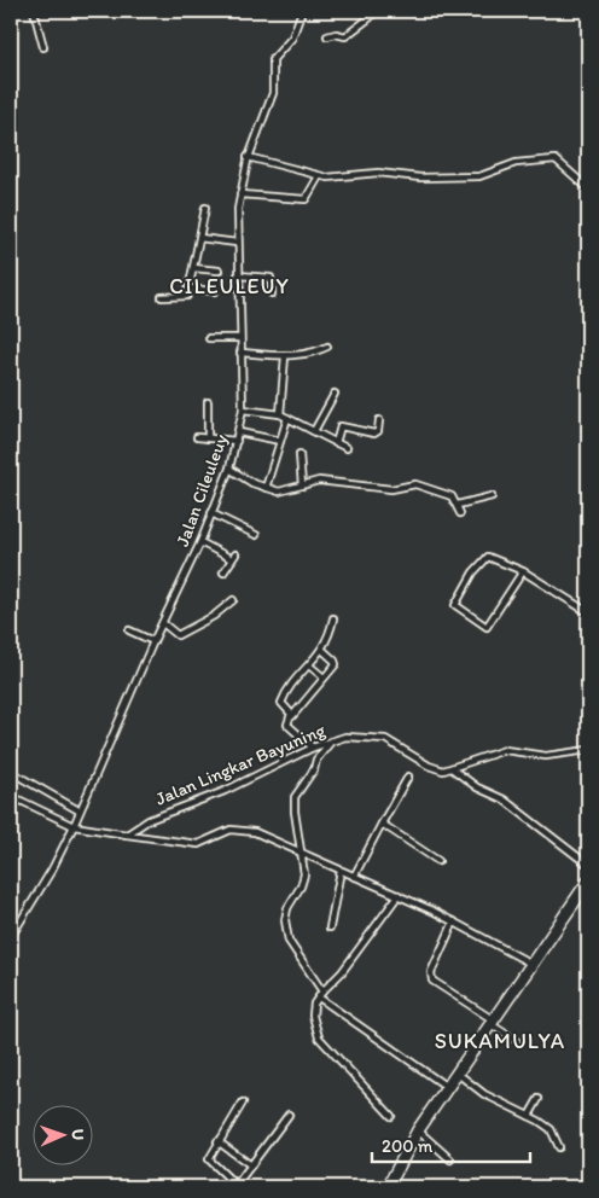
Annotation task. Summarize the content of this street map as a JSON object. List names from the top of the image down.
{
  "streets": {
    "street": ["Jalan Cileuleuy", "Jalan Lingkar Bayuning"]
  },
  "districts": ["CILEULEUY", "SUKAMULYA"],
  "scale_bar": "200 m",
  "north": "right"
}
